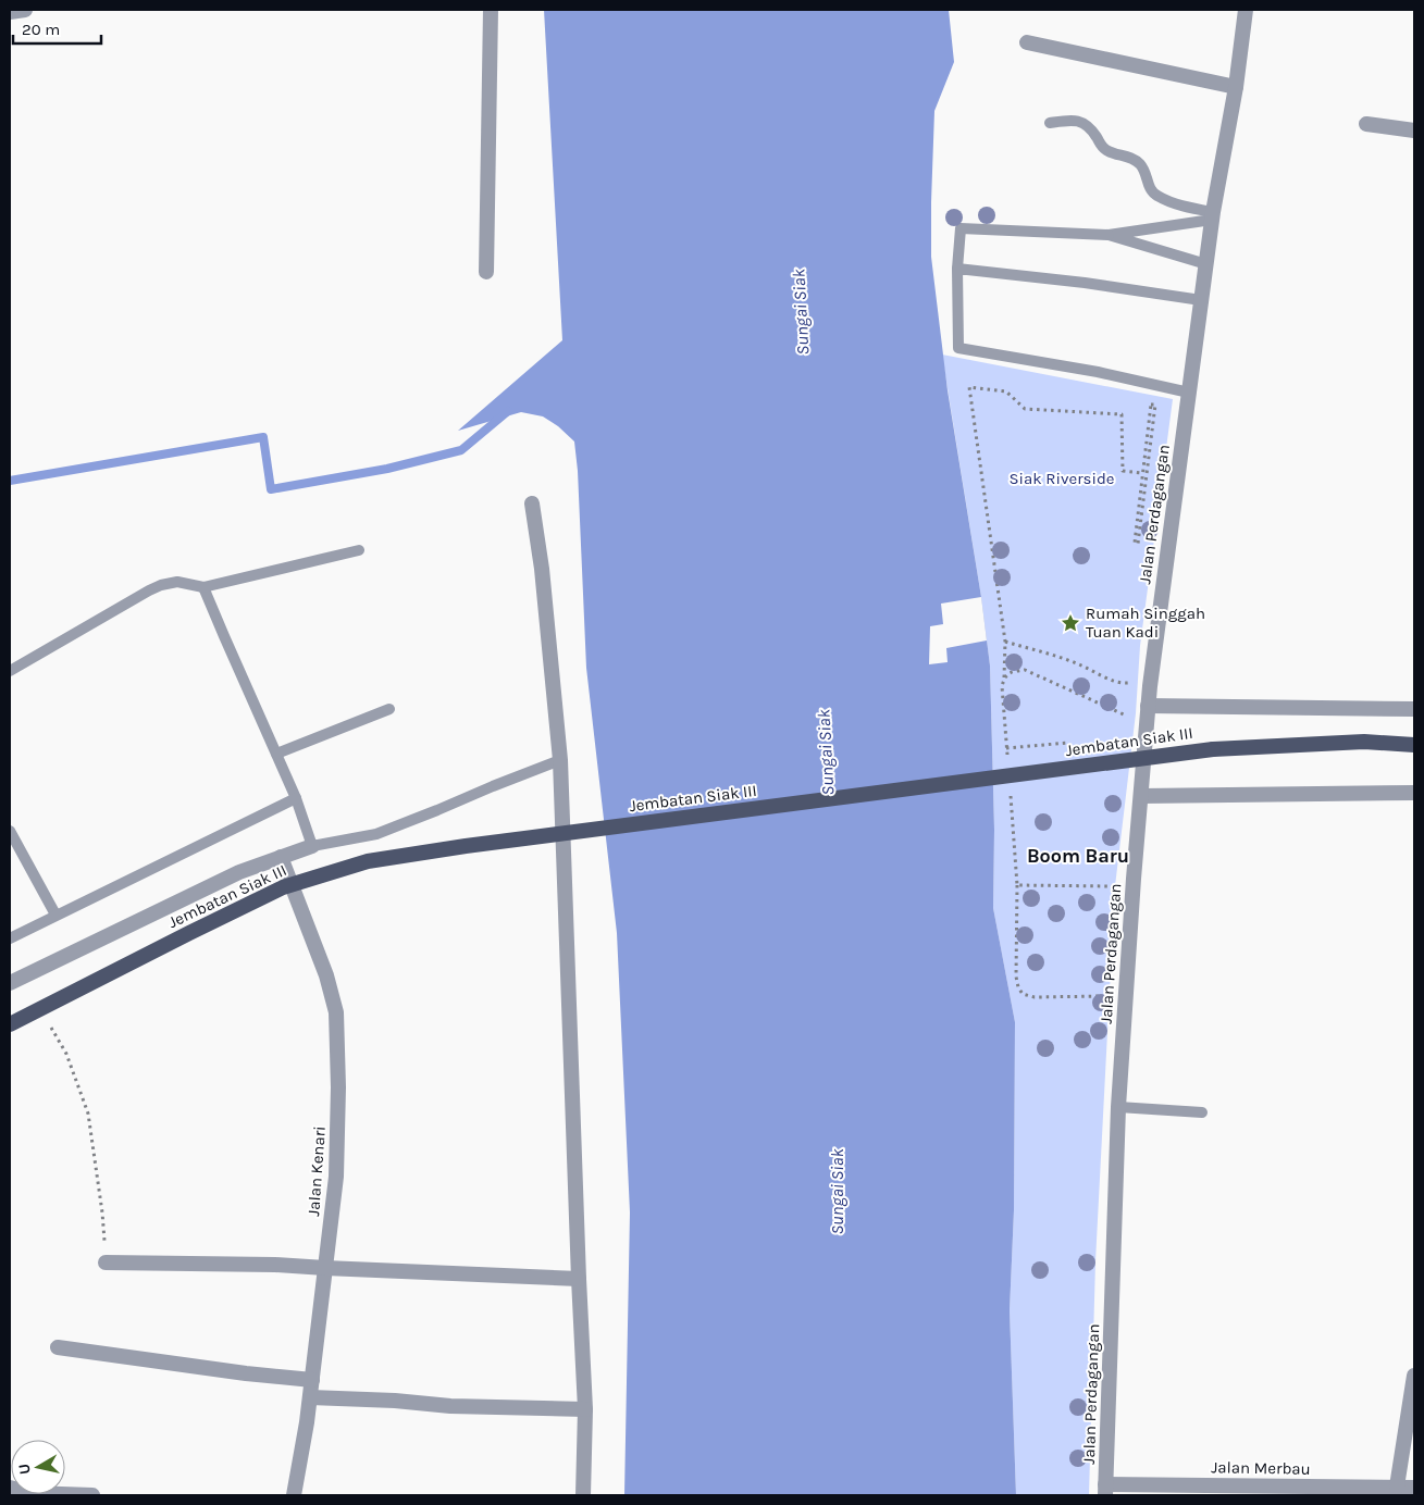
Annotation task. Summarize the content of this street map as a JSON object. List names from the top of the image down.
{
  "streets": {
    "main road": ["Jembatan Siak III"],
    "street": ["Jalan Perdagangan", "Jalan Kenari", "Jalan Merbau"]
  },
  "crossings": [
    ["Jalan Perdagangan", "Jalan Merbau"]
  ],
  "districts": ["Boom Baru"],
  "water": ["Sungai Siak"],
  "parks": ["Siak Riverside"],
  "places": {
    "place": ["Rumah Singgah Tuan Kadi"]
  },
  "scale_bar": "20 m",
  "north": "left"
}
